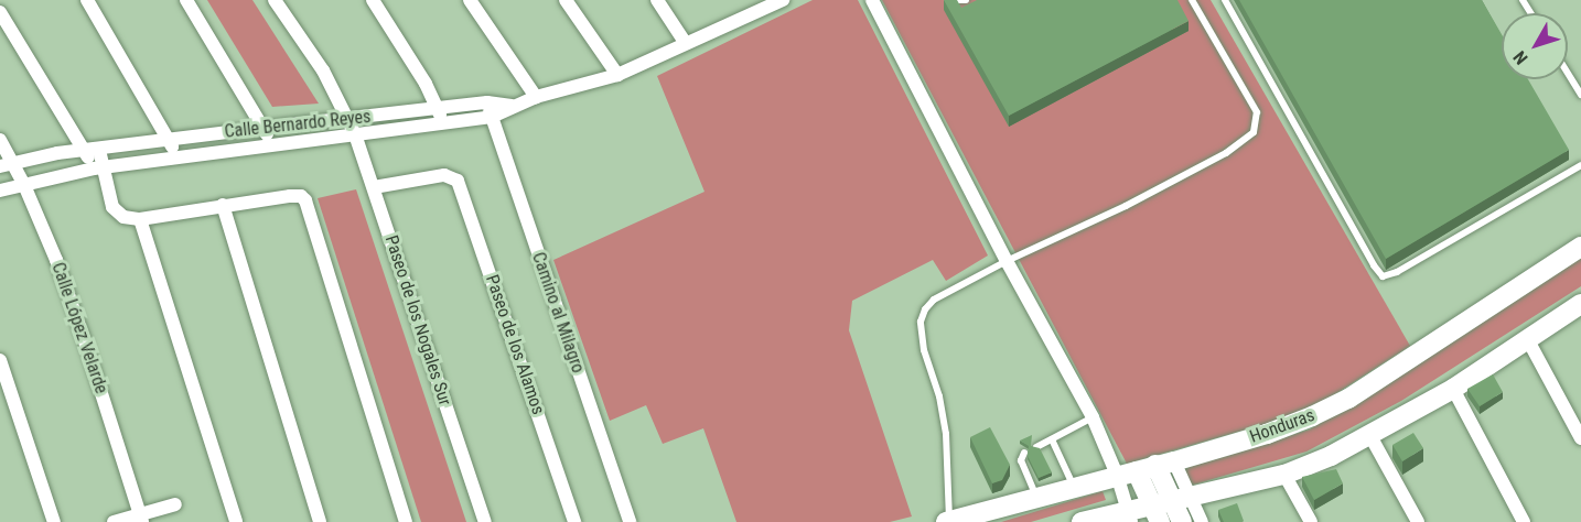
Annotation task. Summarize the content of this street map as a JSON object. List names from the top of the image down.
{
  "streets": {
    "street": [
      "Calle Bernardo Reyes",
      "Camino al Milagro",
      "Paseo de los Nogales Sur",
      "Calle López Velarde",
      "Paseo de los Alamos",
      "Honduras"
    ]
  },
  "crossings": [
    ["Calle Bernardo Reyes", "Camino al Milagro"],
    ["Calle Bernardo Reyes", "Paseo de los Nogales Sur"],
    ["Calle Bernardo Reyes", "Calle López Velarde"],
    ["Paseo de los Nogales Sur", "Paseo de los Alamos"]
  ],
  "north": "bottom left"
}
